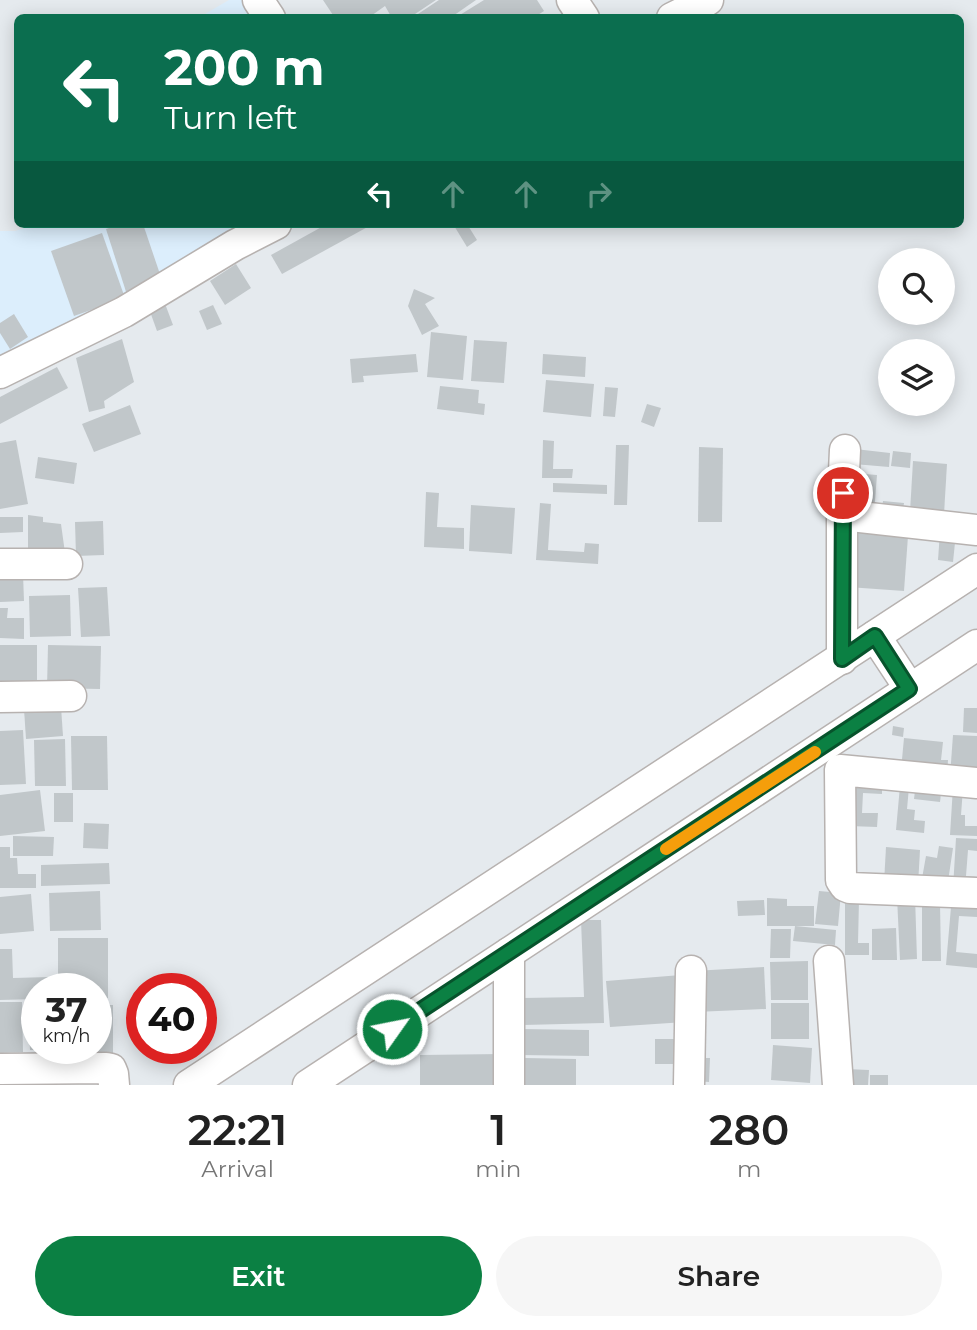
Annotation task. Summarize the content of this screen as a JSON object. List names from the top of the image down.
{
  "page": {
    "turn": ["200 m", "Turn left"],
    "speed": "37 km/h",
    "limit": "40",
    "eta": [
      "22:21",
      "Arrival",
      "1",
      "min",
      "280",
      "m"
    ],
    "buttons": ["Exit", "Share"]
  }
}
